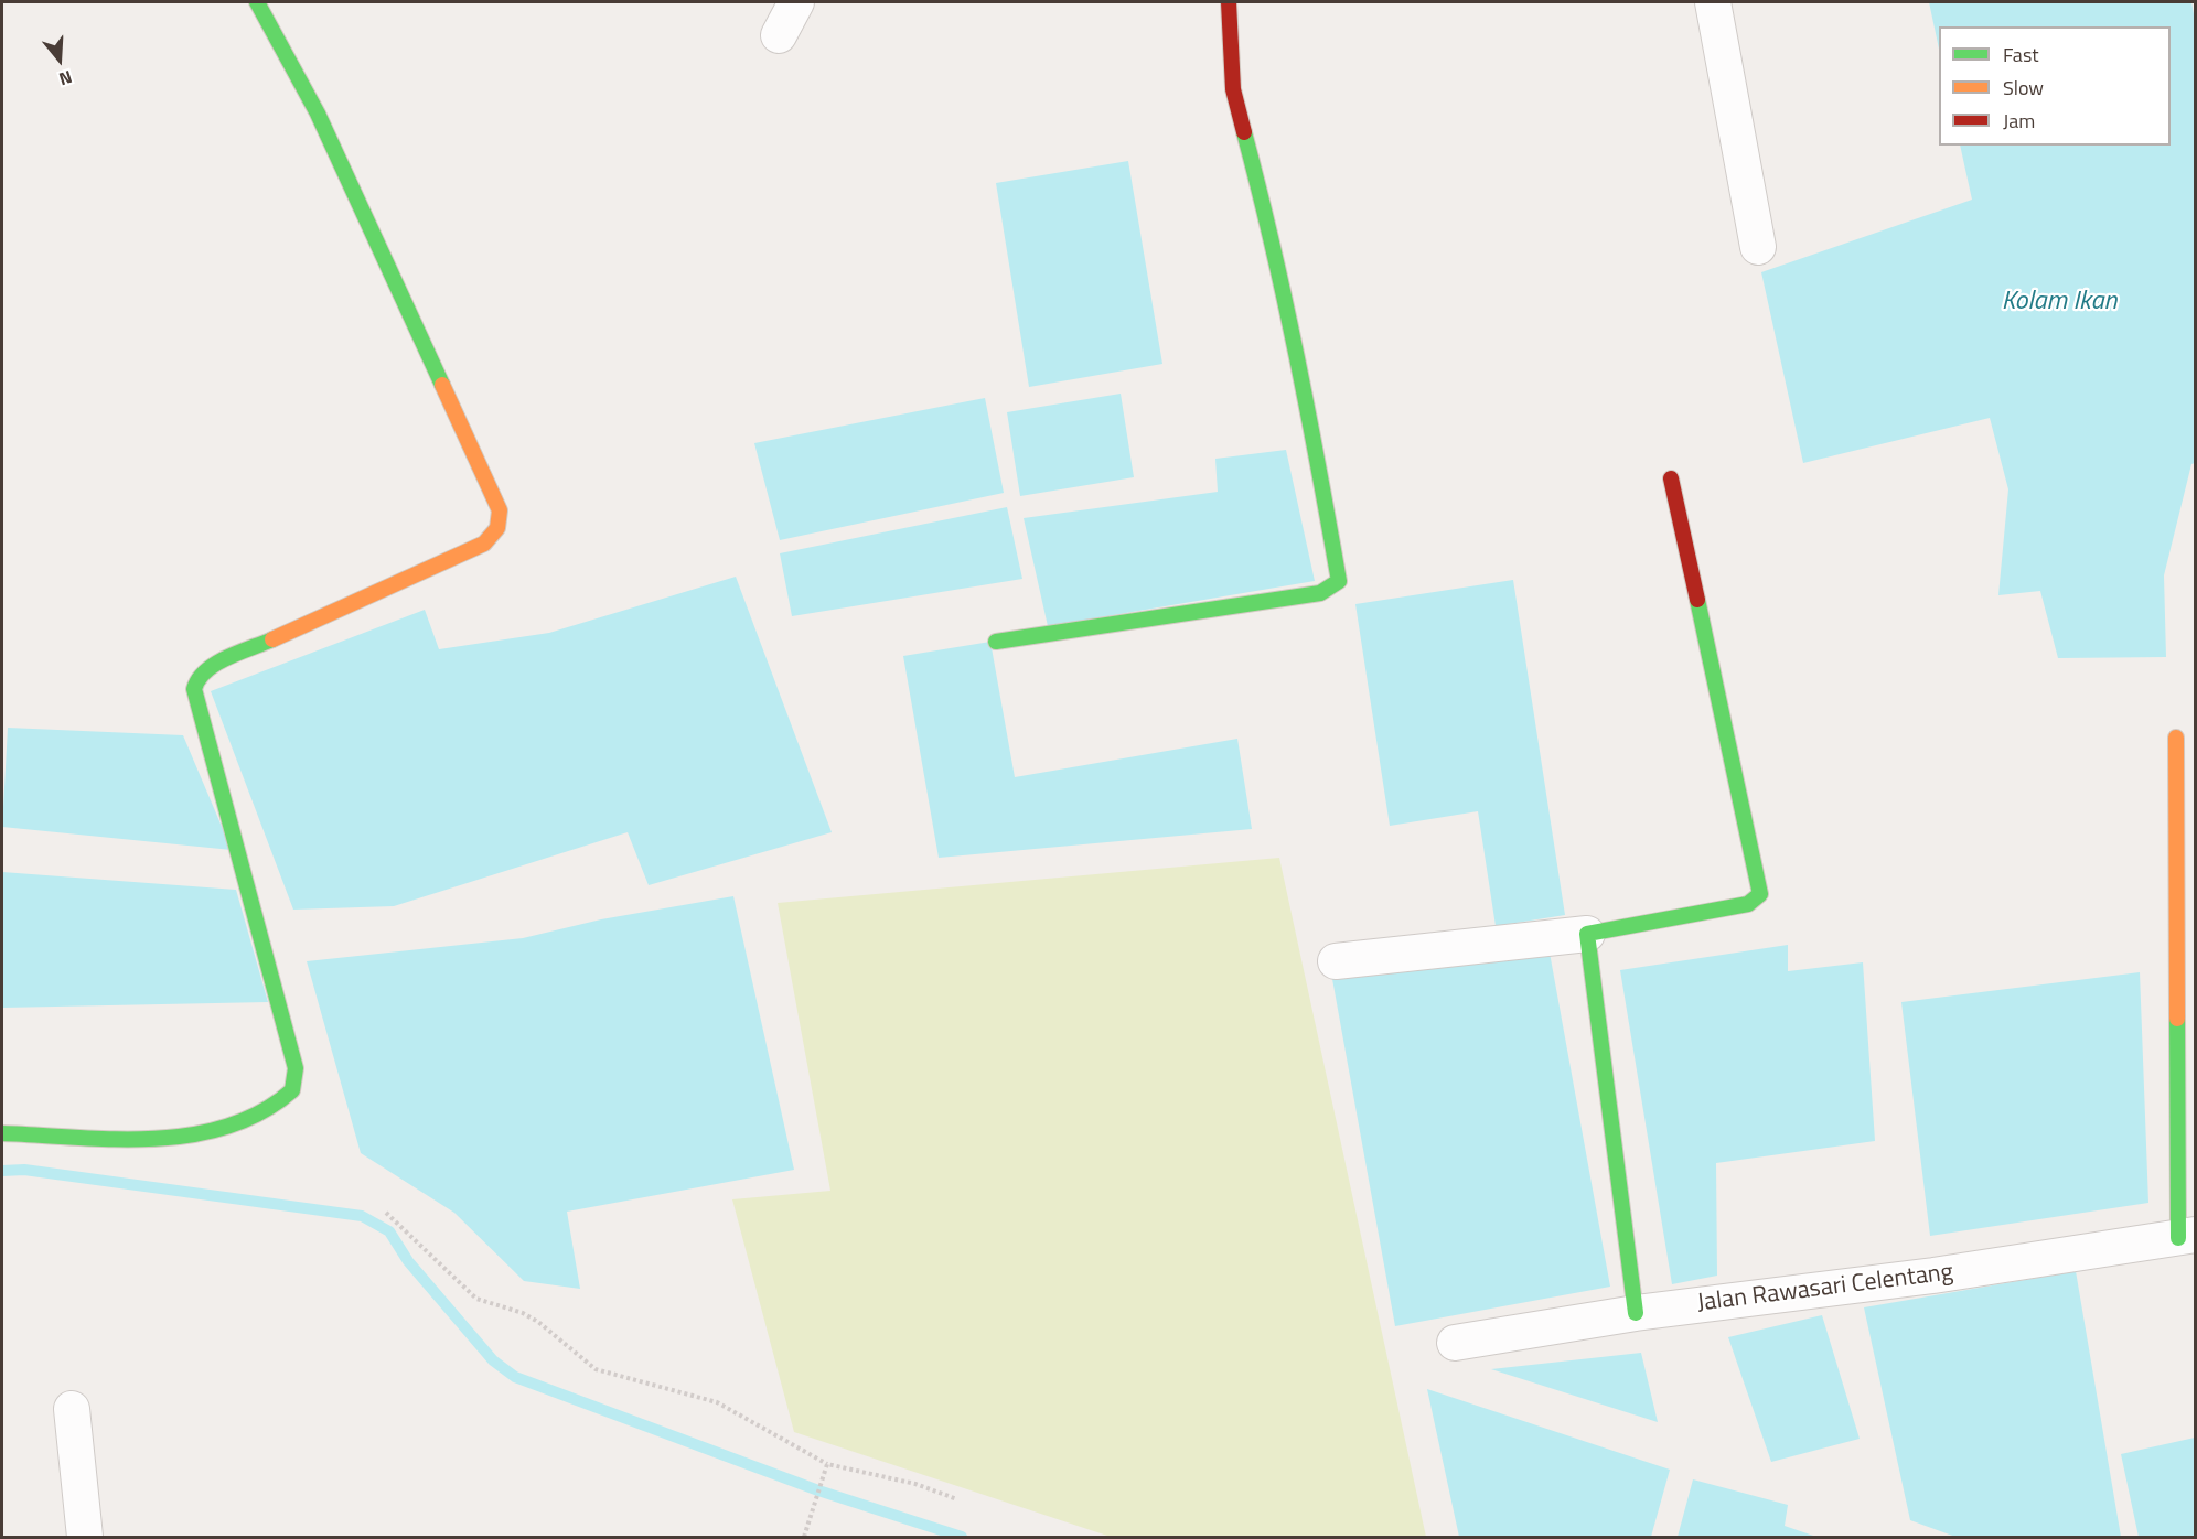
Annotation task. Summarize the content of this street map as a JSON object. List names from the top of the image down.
{
  "streets": {
    "street": ["Jalan Rawasari Celentang"]
  },
  "water": ["Kolam Ikan"],
  "legend": ["Fast", "Slow", "Jam"],
  "north": "bottom"
}
